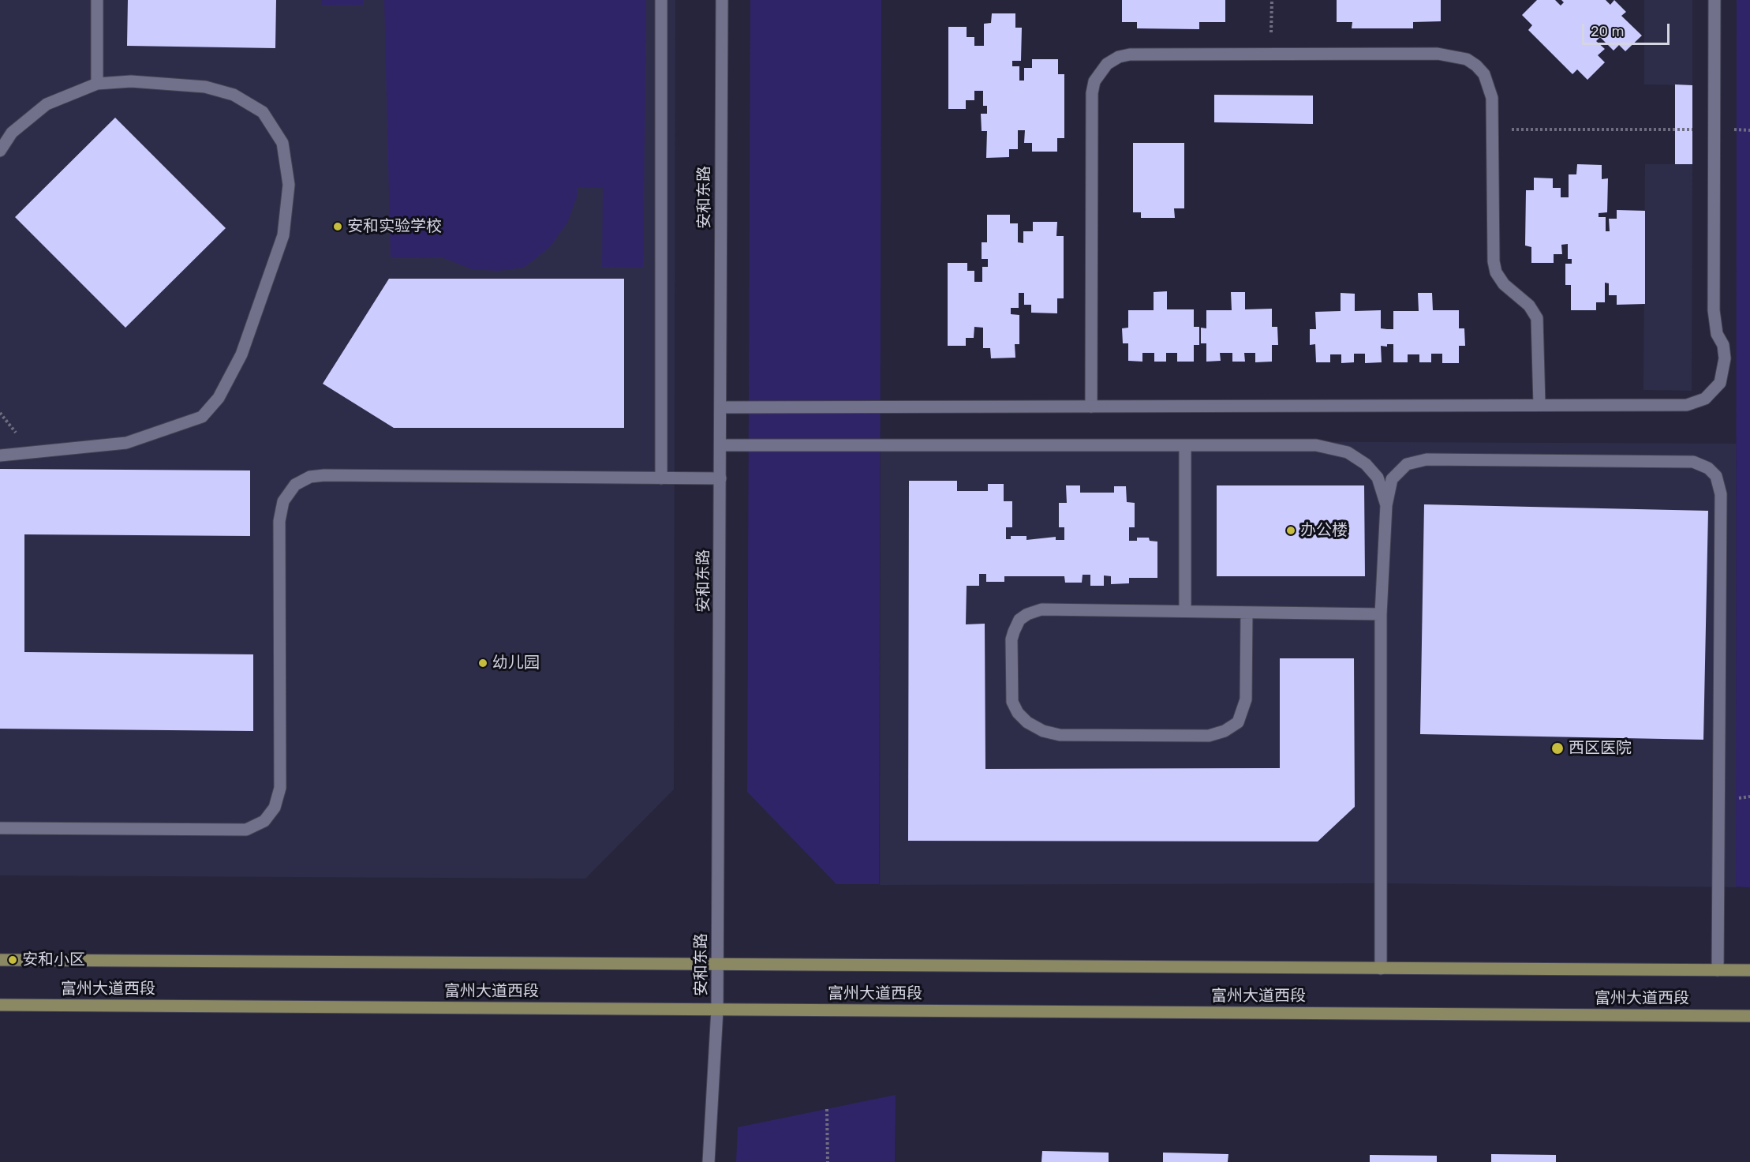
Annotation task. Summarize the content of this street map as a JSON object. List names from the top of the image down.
{
  "streets": {
    "main road": ["富州大道西段"],
    "street": ["安和东路"]
  },
  "crossings": [
    ["安和东路", "富州大道西段"]
  ],
  "places": [
    "安和实验学校",
    "办公楼",
    "幼儿园",
    "西区医院",
    "安和小区"
  ],
  "scale_bar": "20 m"
}
